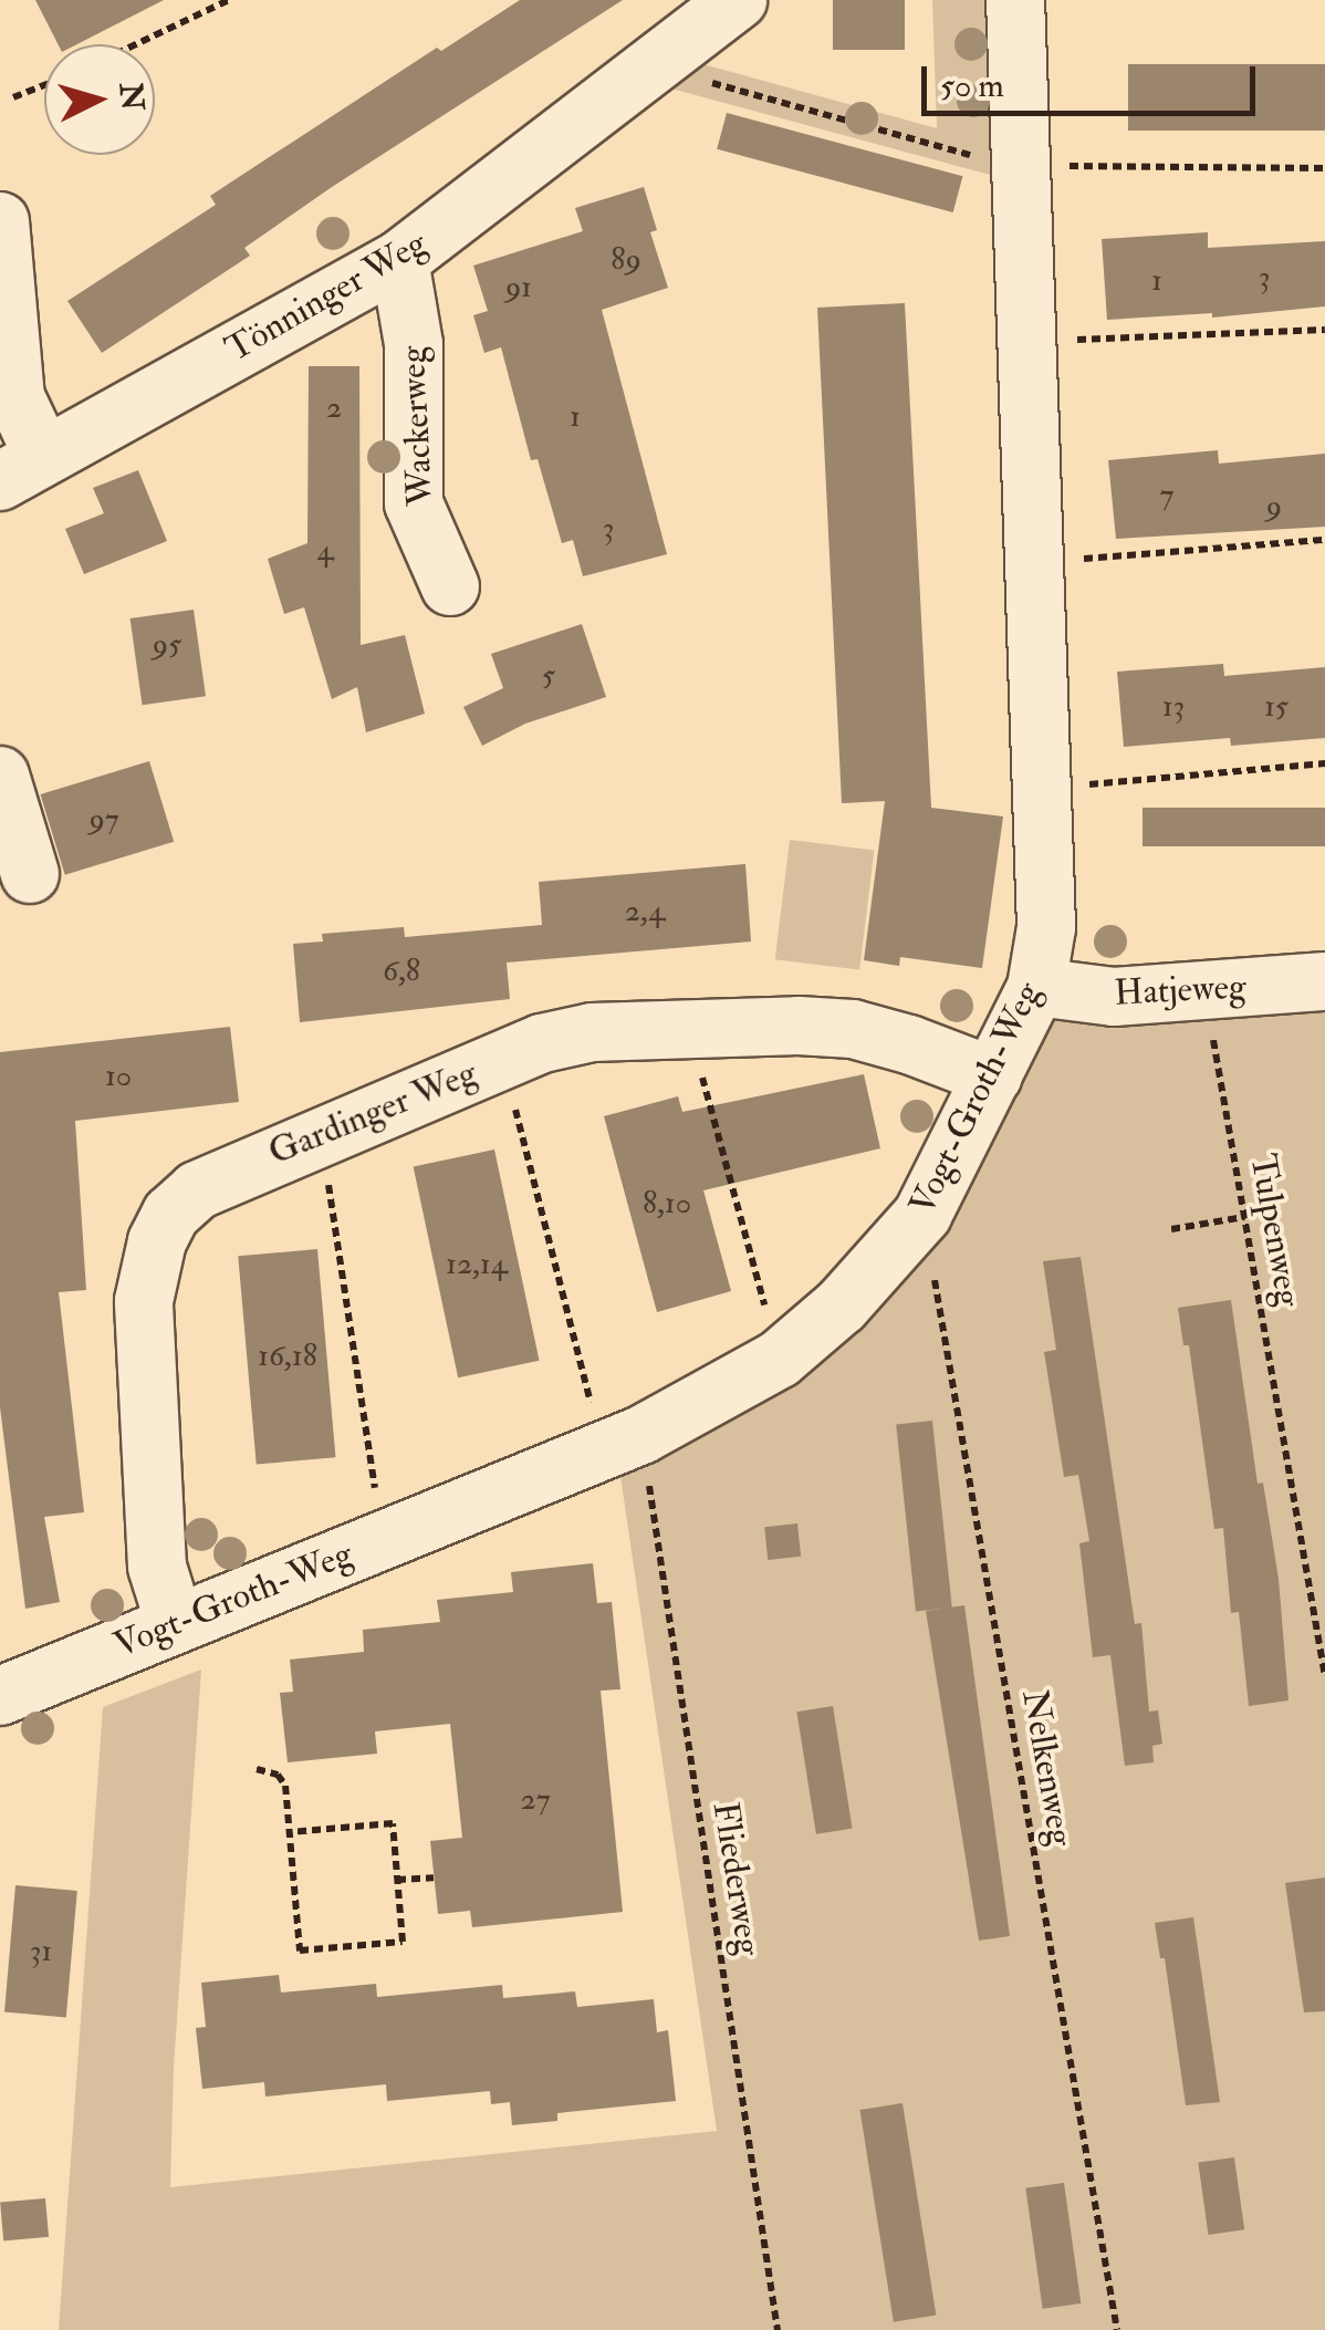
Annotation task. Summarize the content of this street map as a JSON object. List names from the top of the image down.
{
  "streets": {
    "street": [
      "Tönninger Weg",
      "Wackerweg",
      "Hatjeweg",
      "Vogt-Groth-Weg",
      "Gardinger Weg"
    ],
    "path": ["Tulpenweg", "Nelkenweg", "Fliederweg"]
  },
  "crossings": [
    ["Tönninger Weg", "Wackerweg"],
    ["Hatjeweg", "Vogt-Groth-Weg"],
    ["Hatjeweg", "Tulpenweg"],
    ["Vogt-Groth-Weg", "Gardinger Weg"],
    ["Vogt-Groth-Weg", "Nelkenweg"],
    ["Vogt-Groth-Weg", "Fliederweg"],
    ["Gardinger Weg", "Fliederweg"]
  ],
  "house_numbers": [
    "89",
    "3",
    "1",
    "91",
    "2",
    "1",
    "7",
    "9",
    "3",
    "4",
    "95",
    "5",
    "13",
    "15",
    "97",
    "2,4",
    "6,8",
    "10",
    "8,10",
    "12,14",
    "16,18",
    "27",
    "31"
  ],
  "scale_bar": "50 m",
  "north": "right"
}
